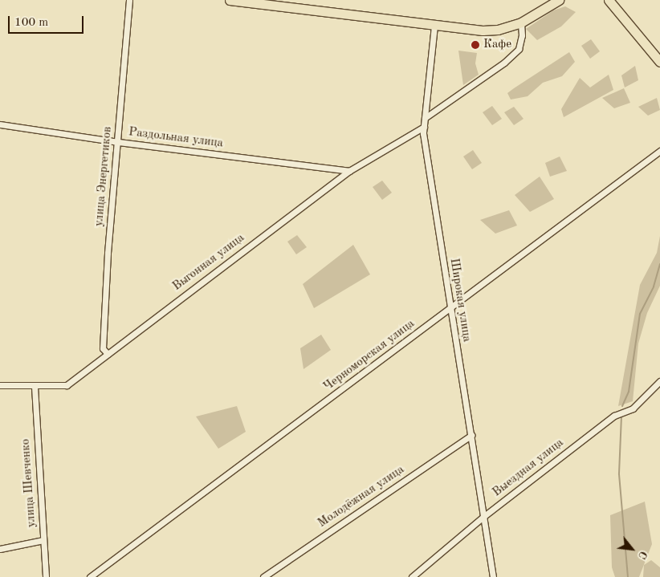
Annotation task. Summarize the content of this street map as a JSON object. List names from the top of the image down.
{
  "streets": {
    "street": [
      "Раздольная улица",
      "улица Энергетиков",
      "Выгонная улица",
      "Широкая улица",
      "Черноморская улица",
      "Выездная улица",
      "улица Шевченко",
      "Молодёжная улица"
    ]
  },
  "crossings": [
    ["Раздольная улица", "улица Энергетиков"],
    ["Раздольная улица", "Выгонная улица"],
    ["улица Энергетиков", "Выгонная улица"],
    ["Выгонная улица", "Широкая улица"],
    ["Выгонная улица", "улица Шевченко"],
    ["Широкая улица", "Черноморская улица"],
    ["Широкая улица", "Выездная улица"],
    ["Широкая улица", "Молодёжная улица"]
  ],
  "places": ["Кафе"],
  "scale_bar": "100 m",
  "north": "bottom right"
}
